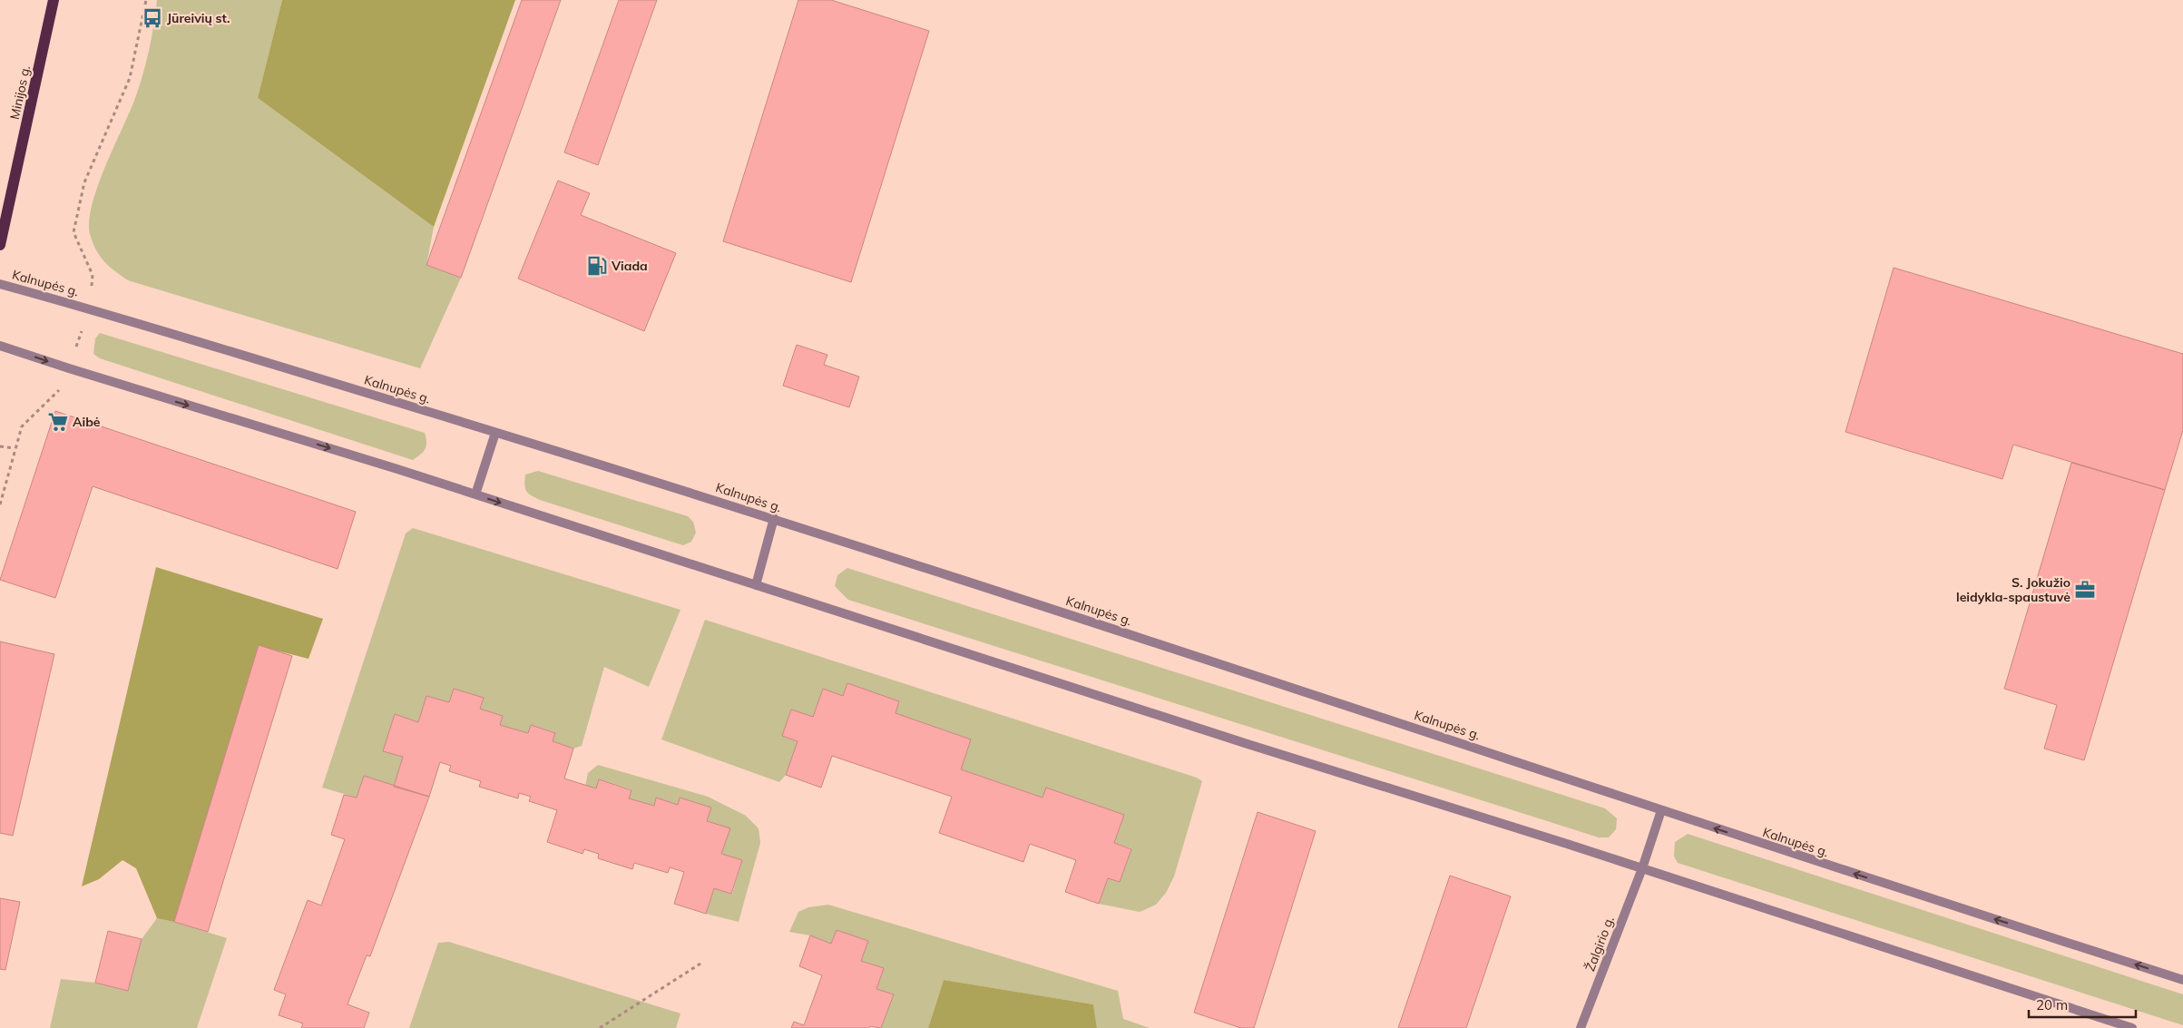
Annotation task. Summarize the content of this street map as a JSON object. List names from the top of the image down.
{
  "streets": {
    "main road": ["Minijos g."],
    "street": ["Kalnupės g.", "Žalgirio g."]
  },
  "crossings": [
    ["Kalnupės g.", "Žalgirio g."]
  ],
  "places": {
    "bus stop": ["Jūreivių st."],
    "fuel station": ["Viada"],
    "supermarket": ["Aibė"],
    "office": ["S. Jokužio leidykla-spaustuvė"]
  },
  "scale_bar": "20 m"
}
